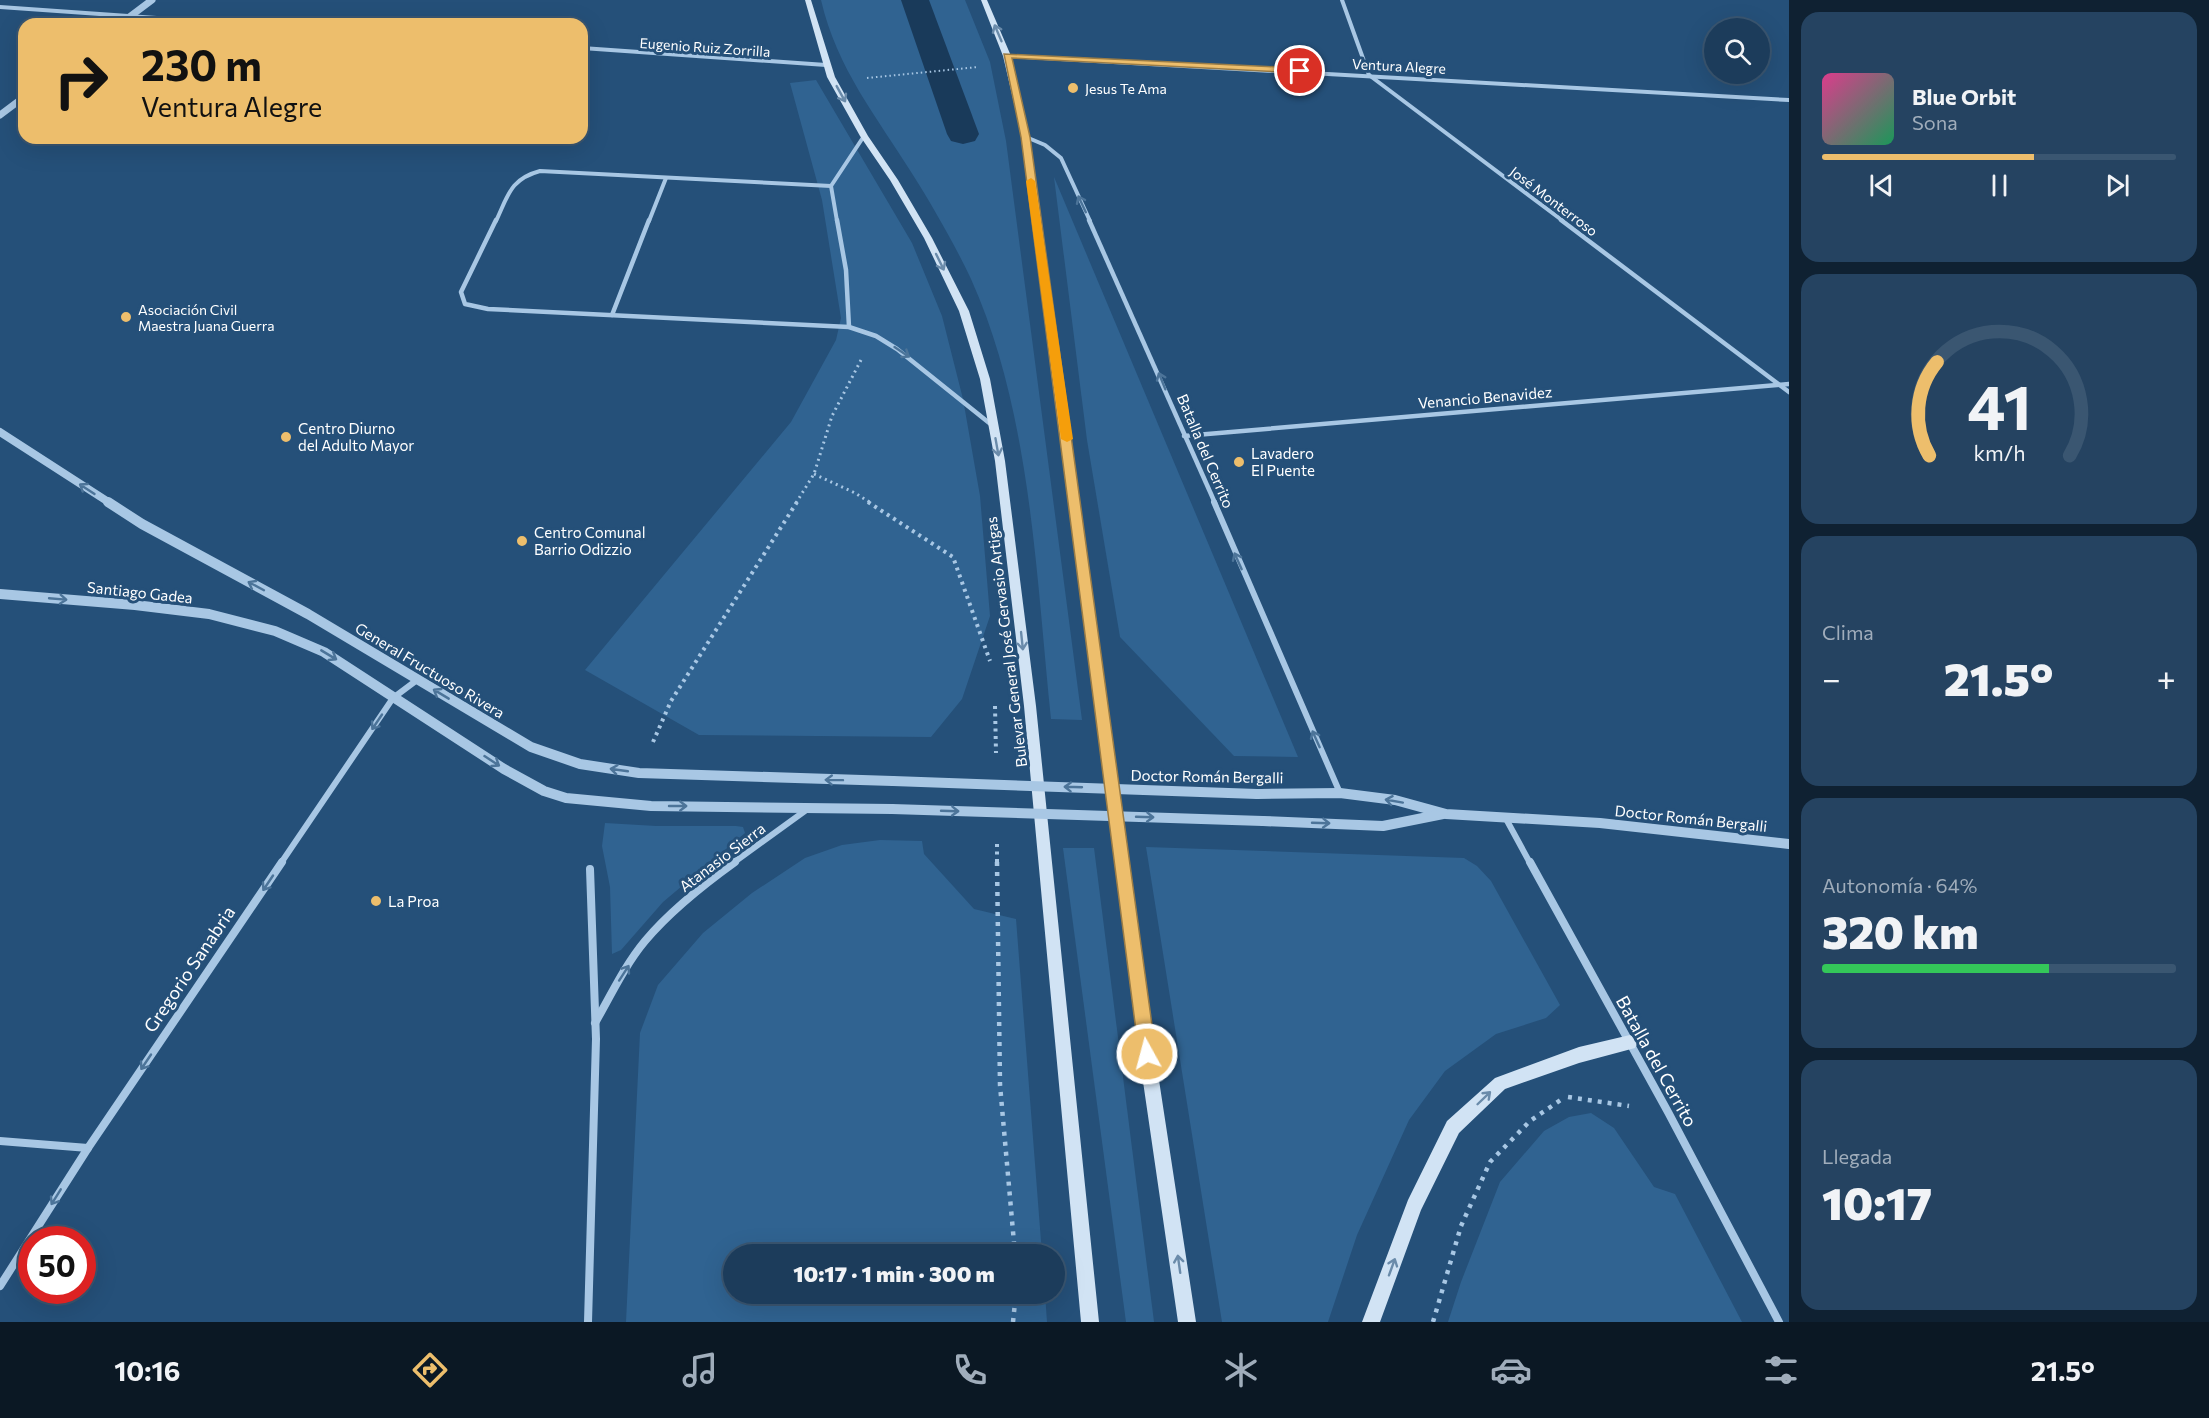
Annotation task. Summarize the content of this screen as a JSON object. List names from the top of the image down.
{
  "streets": {
    "main road": ["Bulevar General José Gervasio Artigas"],
    "street": [
      "Eugenio Ruiz Zorrilla",
      "Ventura Alegre",
      "José Monterroso",
      "Venancio Benavidez",
      "Batalla del Cerrito",
      "Santiago Gadea",
      "General Fructuoso Rivera",
      "Doctor Román Bergalli",
      "Atanasio Sierra",
      "Gregorio Sanabria"
    ]
  },
  "crossings": [
    ["Eugenio Ruiz Zorrilla", "Bulevar General José Gervasio Artigas"],
    ["Ventura Alegre", "José Monterroso"],
    ["José Monterroso", "Venancio Benavidez"],
    ["Venancio Benavidez", "Batalla del Cerrito"],
    ["Batalla del Cerrito", "Doctor Román Bergalli"],
    ["Santiago Gadea", "Gregorio Sanabria"],
    ["General Fructuoso Rivera", "Doctor Román Bergalli"],
    ["General Fructuoso Rivera", "Gregorio Sanabria"],
    ["Doctor Román Bergalli", "Atanasio Sierra"]
  ],
  "one_way": [
    "Batalla del Cerrito",
    "Santiago Gadea",
    "Atanasio Sierra",
    "Gregorio Sanabria"
  ],
  "places": [
    "Jesus Te Ama",
    "Asociación Civil Maestra Juana Guerra",
    "Centro Diurno del Adulto Mayor",
    "Lavadero El Puente",
    "Centro Comunal Barrio Odizzio",
    "La Proa"
  ],
  "page": {
    "turn": ["230 m", "Ventura Alegre"],
    "song": ["Blue Orbit", "Sona"],
    "tile": [
      "Clima",
      ["Autonomía · 64%", "320 km"],
      ["Llegada", "10:17"]
    ],
    "heat": ["−", "21.5°", "+"],
    "limit": "50",
    "trip": "10:17 · 1 min · 300 m",
    "tabs": ["10:16", "21.5°"],
    "gauge": ["41", "km/h"]
  }
}
